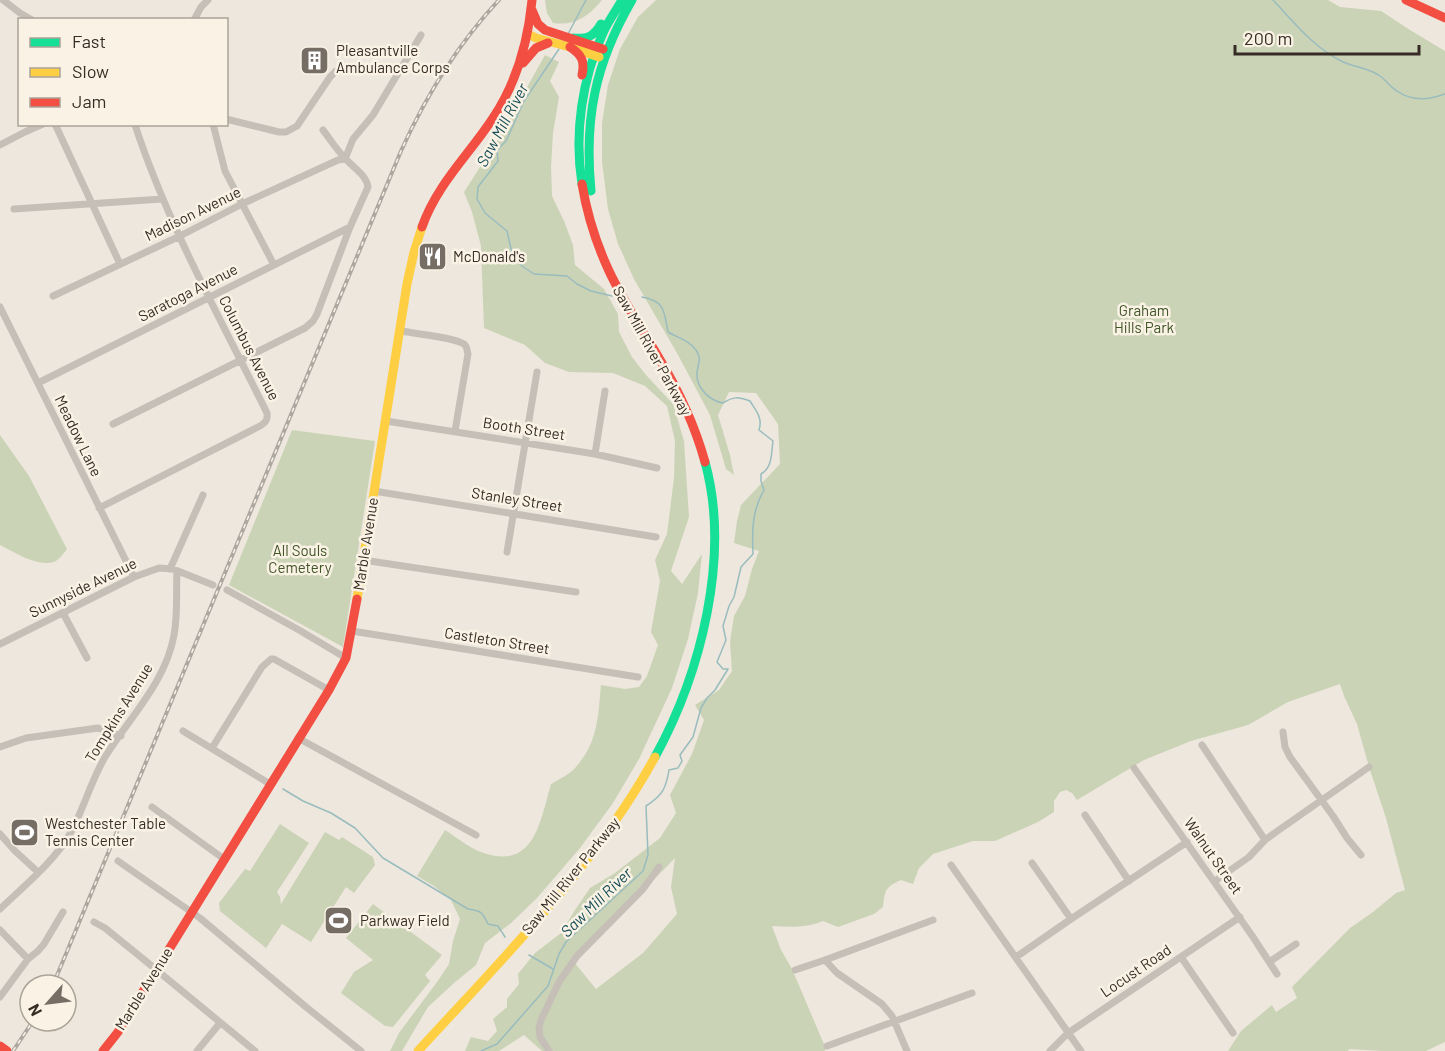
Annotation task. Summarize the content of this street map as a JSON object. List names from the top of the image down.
{
  "streets": {
    "main road": ["Saw Mill River Parkway", "Marble Avenue"],
    "street": [
      "Madison Avenue",
      "Saratoga Avenue",
      "Columbus Avenue",
      "Booth Street",
      "Meadow Lane",
      "Stanley Street",
      "Sunnyside Avenue",
      "Castleton Street",
      "Tompkins Avenue",
      "Walnut Street",
      "Locust Road"
    ]
  },
  "crossings": [
    ["Madison Avenue", "Columbus Avenue"],
    ["Saratoga Avenue", "Columbus Avenue"],
    ["Saratoga Avenue", "Meadow Lane"],
    ["Columbus Avenue", "Meadow Lane"],
    ["Booth Street", "Marble Avenue"],
    ["Meadow Lane", "Sunnyside Avenue"],
    ["Stanley Street", "Marble Avenue"],
    ["Marble Avenue", "Castleton Street"],
    ["Sunnyside Avenue", "Tompkins Avenue"],
    ["Walnut Street", "Locust Road"]
  ],
  "water": ["Saw Mill River"],
  "parks": ["Graham Hills Park", "All Souls Cemetery"],
  "places": {
    "building": ["Pleasantville Ambulance Corps"],
    "restaurant": ["McDonald's"],
    "sports": ["Westchester Table Tennis Center", "Parkway Field"]
  },
  "legend": ["Fast", "Slow", "Jam"],
  "scale_bar": "200 m",
  "north": "bottom left"
}
